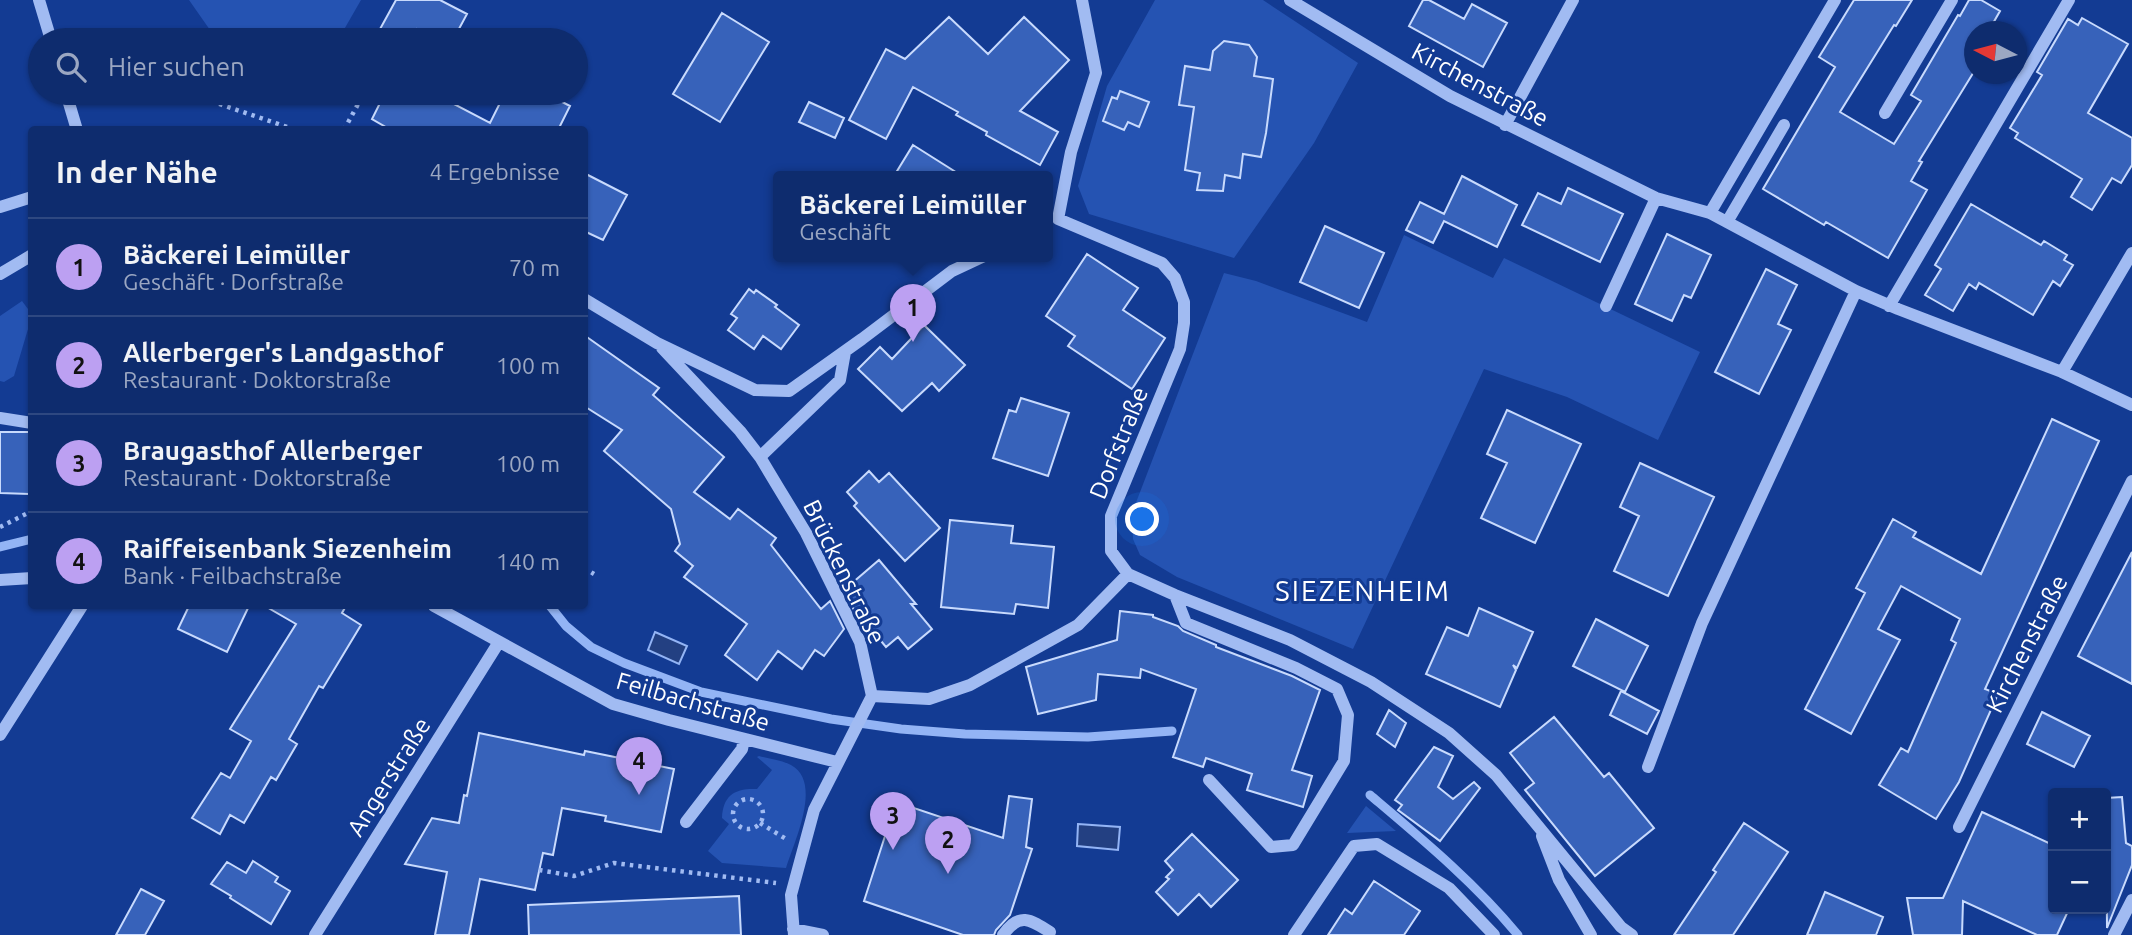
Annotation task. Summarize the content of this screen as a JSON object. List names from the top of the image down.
{
  "streets": {
    "street": [
      "Kirchenstraße",
      "Dorfstraße",
      "Brückenstraße",
      "Feilbachstraße",
      "Angerstraße"
    ]
  },
  "crossings": [
    ["Feilbachstraße", "Angerstraße"]
  ],
  "districts": ["SIEZENHEIM"],
  "north": "left",
  "page": {
    "search": "Hier suchen",
    "heading": ["In der Nähe", "4 Ergebnisse"],
    "popup": ["Bäckerei Leimüller", "Geschäft"],
    "list": [
      {
        "mark": "1",
        "name": "Bäckerei Leimüller",
        "note": "Geschäft · Dorfstraße",
        "value": "70 m"
      },
      {
        "mark": "2",
        "name": "Allerberger's Landgasthof",
        "note": "Restaurant · Doktorstraße",
        "value": "100 m"
      },
      {
        "mark": "3",
        "name": "Braugasthof Allerberger",
        "note": "Restaurant · Doktorstraße",
        "value": "100 m"
      },
      {
        "mark": "4",
        "name": "Raiffeisenbank Siezenheim",
        "note": "Bank · Feilbachstraße",
        "value": "140 m"
      }
    ],
    "pins": [
      "1",
      "4",
      "3",
      "2"
    ],
    "map_buttons": ["+", "−"]
  }
}
